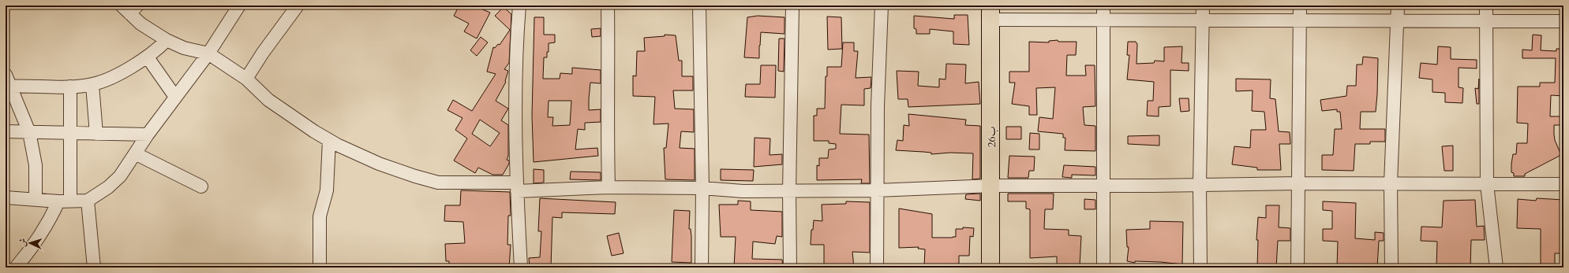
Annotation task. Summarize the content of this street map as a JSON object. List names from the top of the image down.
{
  "streets": {
    "highway": ["26ب"]
  },
  "north": "left"
}
